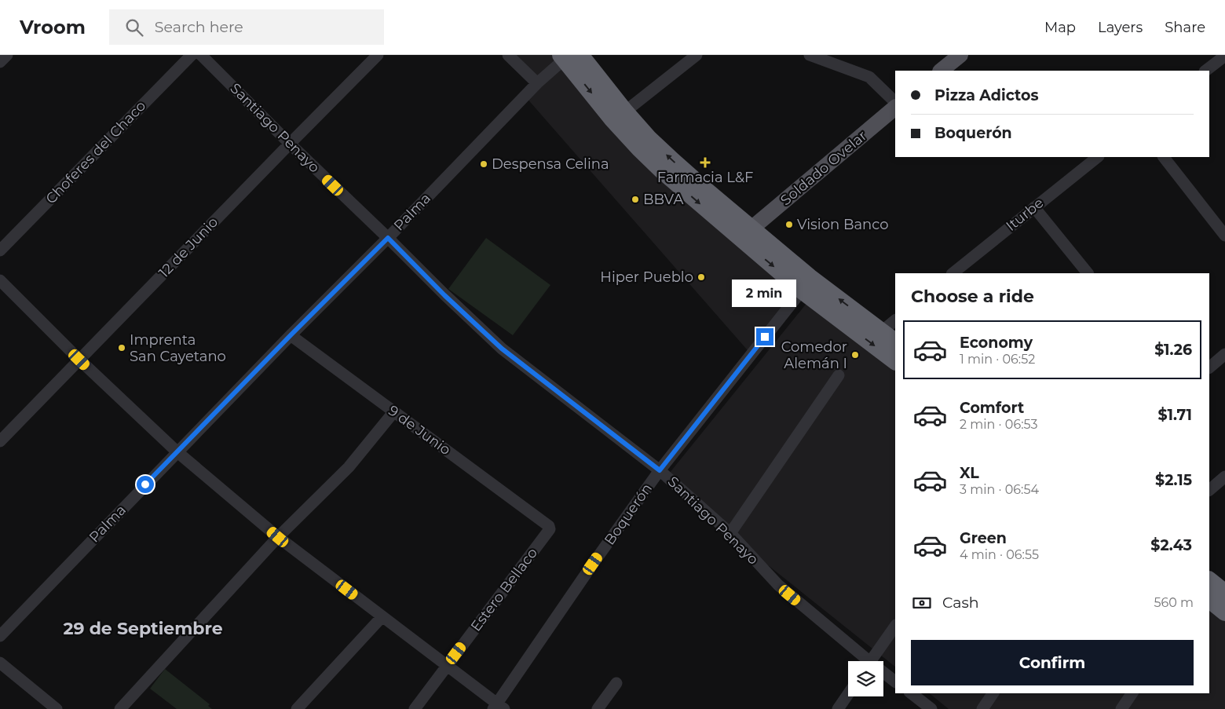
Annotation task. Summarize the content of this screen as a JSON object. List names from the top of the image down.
{
  "streets": {
    "main road": ["Soldado Ovelar"],
    "street": [
      "Santiago Penayo",
      "Choferes del Chaco",
      "Palma",
      "Iturbe",
      "12 de Junio",
      "9 de Junio",
      "Boquerón",
      "Estero Bellaco"
    ]
  },
  "crossings": [
    ["Santiago Penayo", "Palma"],
    ["Santiago Penayo", "12 de Junio"],
    ["Santiago Penayo", "Boquerón"],
    ["Palma", "9 de Junio"],
    ["9 de Junio", "Estero Bellaco"]
  ],
  "districts": ["29 de Septiembre"],
  "places": {
    "health": ["Farmacia L&F"],
    "other": [
      "Despensa Celina",
      "BBVA",
      "Vision Banco",
      "Hiper Pueblo",
      "Imprenta San Cayetano",
      "Comedor Alemán I"
    ]
  },
  "page": {
    "header": "Vroom",
    "search": "Search here",
    "nav": ["Map", "Layers", "Share"],
    "banner": ["Pizza Adictos", "Boquerón"],
    "heading": "Choose a ride",
    "bubble": "2 min",
    "list": [
      {
        "name": "Economy",
        "note": "1 min · 06:52",
        "value": "$1.26"
      },
      {
        "name": "Comfort",
        "note": "2 min · 06:53",
        "value": "$1.71"
      },
      {
        "name": "XL",
        "note": "3 min · 06:54",
        "value": "$2.15"
      },
      {
        "name": "Green",
        "note": "4 min · 06:55",
        "value": "$2.43"
      }
    ],
    "pay": ["Cash", "560 m"],
    "buttons": "Confirm"
  }
}
